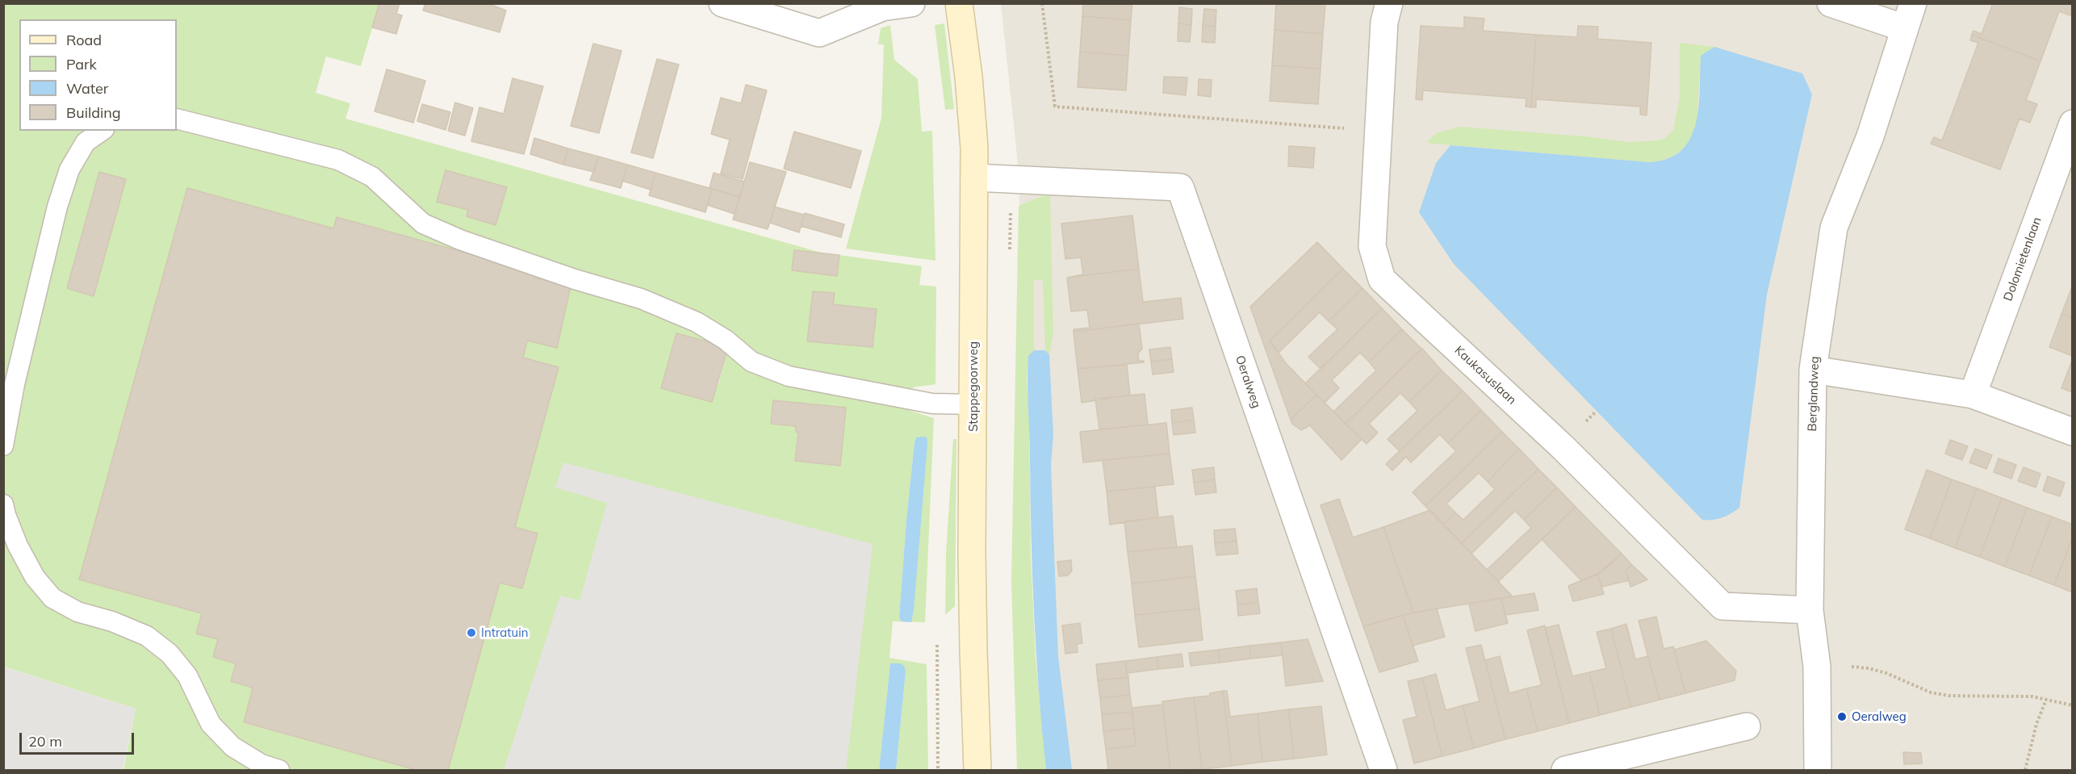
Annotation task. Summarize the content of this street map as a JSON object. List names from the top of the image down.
{
  "streets": {
    "street": [
      "Dolomietenlaan",
      "Kaukasuslaan",
      "Oeralweg",
      "Stappegoorweg",
      "Berglandweg"
    ]
  },
  "crossings": [
    ["Kaukasuslaan", "Berglandweg"],
    ["Oeralweg", "Stappegoorweg"]
  ],
  "places": ["Intratuin", "Oeralweg"],
  "legend": [
    "Road",
    "Park",
    "Water",
    "Building"
  ],
  "scale_bar": "20 m"
}
